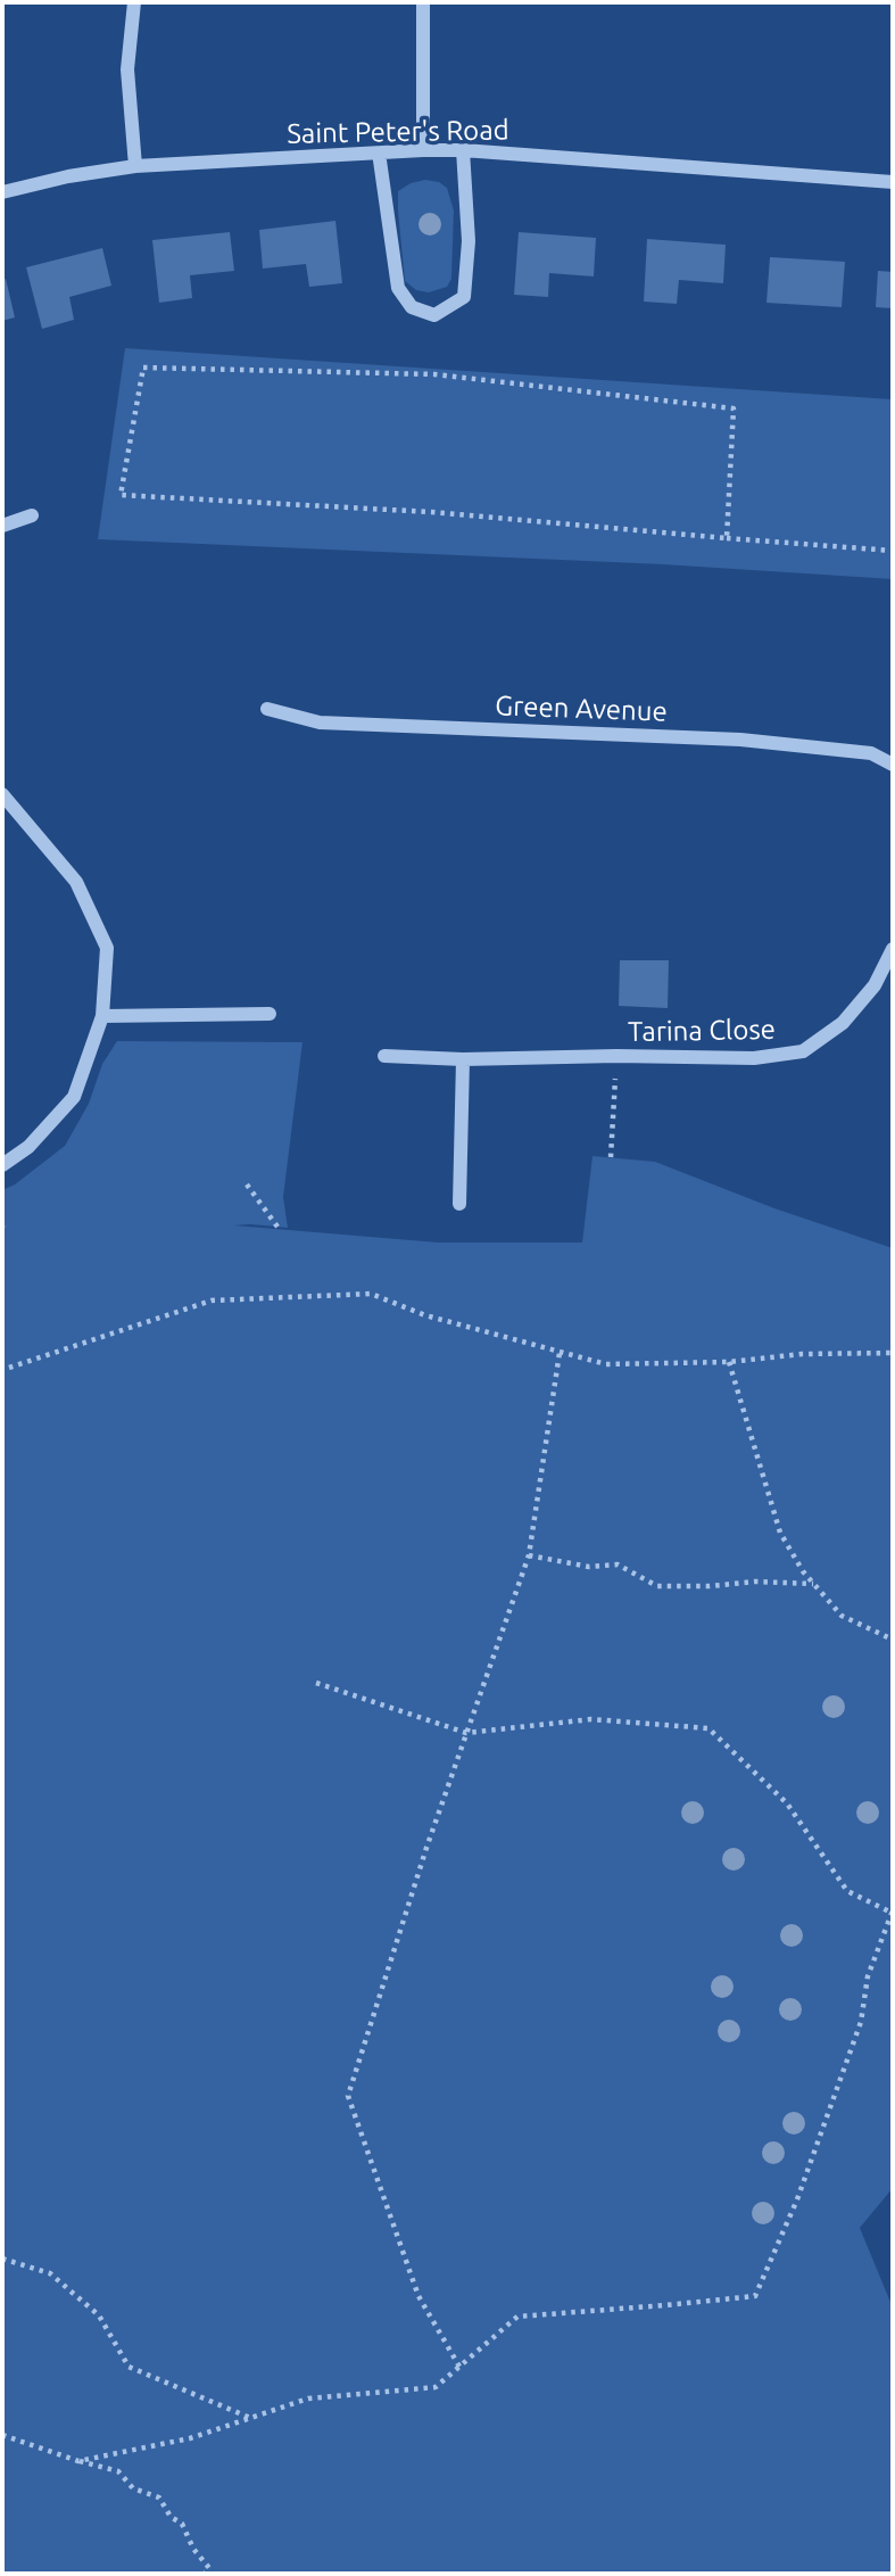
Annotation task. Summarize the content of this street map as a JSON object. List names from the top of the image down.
{
  "streets": {
    "street": ["Saint Peter's Road", "Green Avenue", "Tarina Close"]
  }
}
